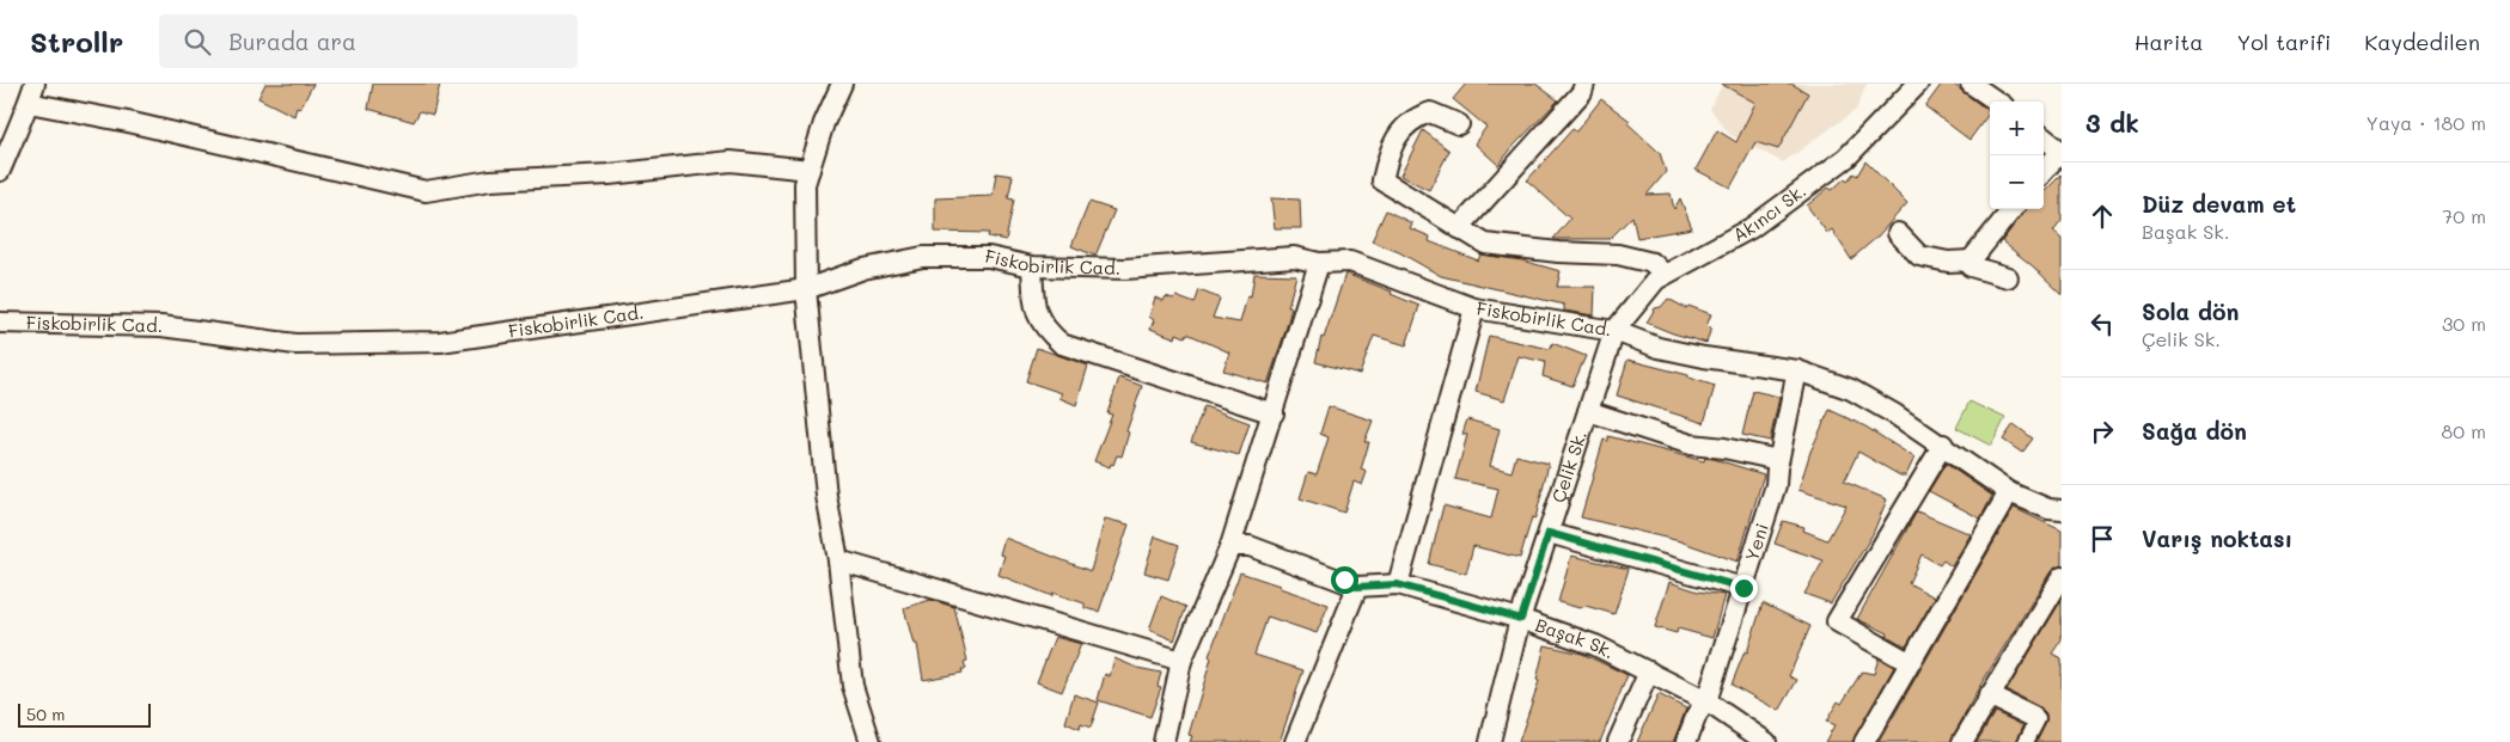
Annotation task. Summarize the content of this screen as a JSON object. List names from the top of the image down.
{
  "streets": {
    "street": [
      "Akıncı Sk.",
      "Fiskobirlik Cad.",
      "Çelik Sk.",
      "Yeni",
      "Başak Sk."
    ]
  },
  "crossings": [
    ["Akıncı Sk.", "Fiskobirlik Cad."],
    ["Akıncı Sk.", "Çelik Sk."],
    ["Fiskobirlik Cad.", "Çelik Sk."],
    ["Fiskobirlik Cad.", "Yeni"],
    ["Çelik Sk.", "Başak Sk."],
    ["Yeni", "Başak Sk."]
  ],
  "scale_bar": "50 m",
  "page": {
    "header": "Strollr",
    "search": "Burada ara",
    "nav": ["Harita", "Yol tarifi", "Kaydedilen"],
    "heading": ["3 dk", "Yaya · 180 m"],
    "map_buttons": ["+", "−"],
    "list": [
      ["Düz devam et", "Başak Sk.", "70 m"],
      ["Sola dön", "Çelik Sk.", "30 m"],
      ["Sağa dön", "80 m"],
      "Varış noktası"
    ],
    "scale": "50 m"
  }
}
